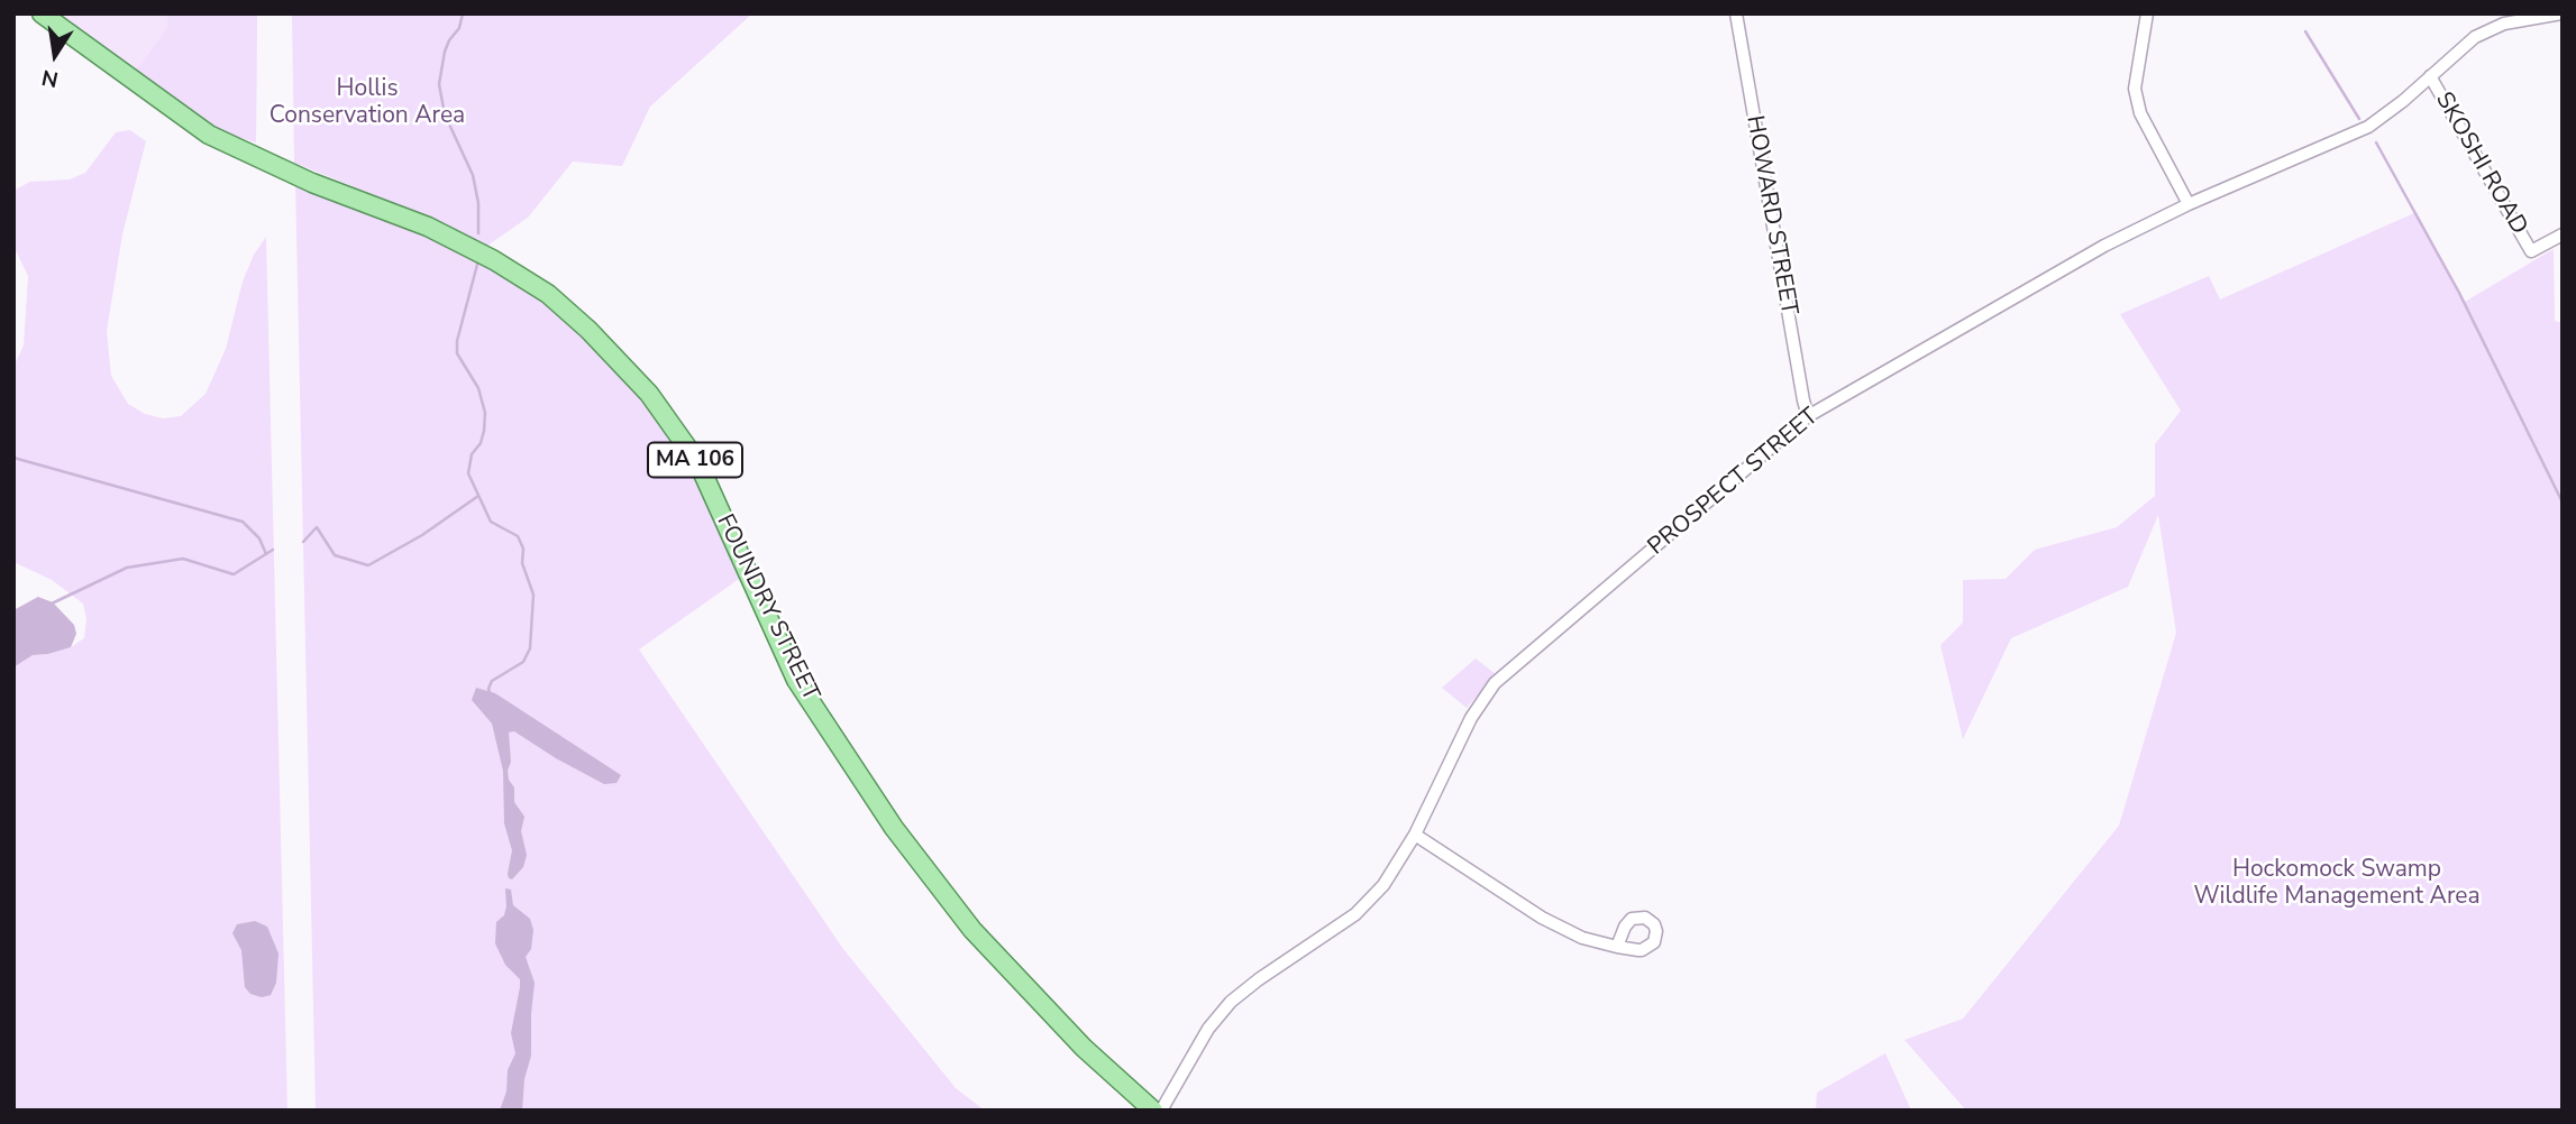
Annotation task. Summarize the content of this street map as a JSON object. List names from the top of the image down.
{
  "streets": {
    "main road": ["MA 106", "FOUNDRY STREET"],
    "street": ["SKOSHI ROAD", "HOWARD STREET", "PROSPECT STREET"]
  },
  "crossings": [
    ["SKOSHI ROAD", "PROSPECT STREET"],
    ["HOWARD STREET", "PROSPECT STREET"]
  ],
  "parks": ["Hollis Conservation Area", "Hockomock Swamp Wildlife Management Area"],
  "north": "bottom"
}
